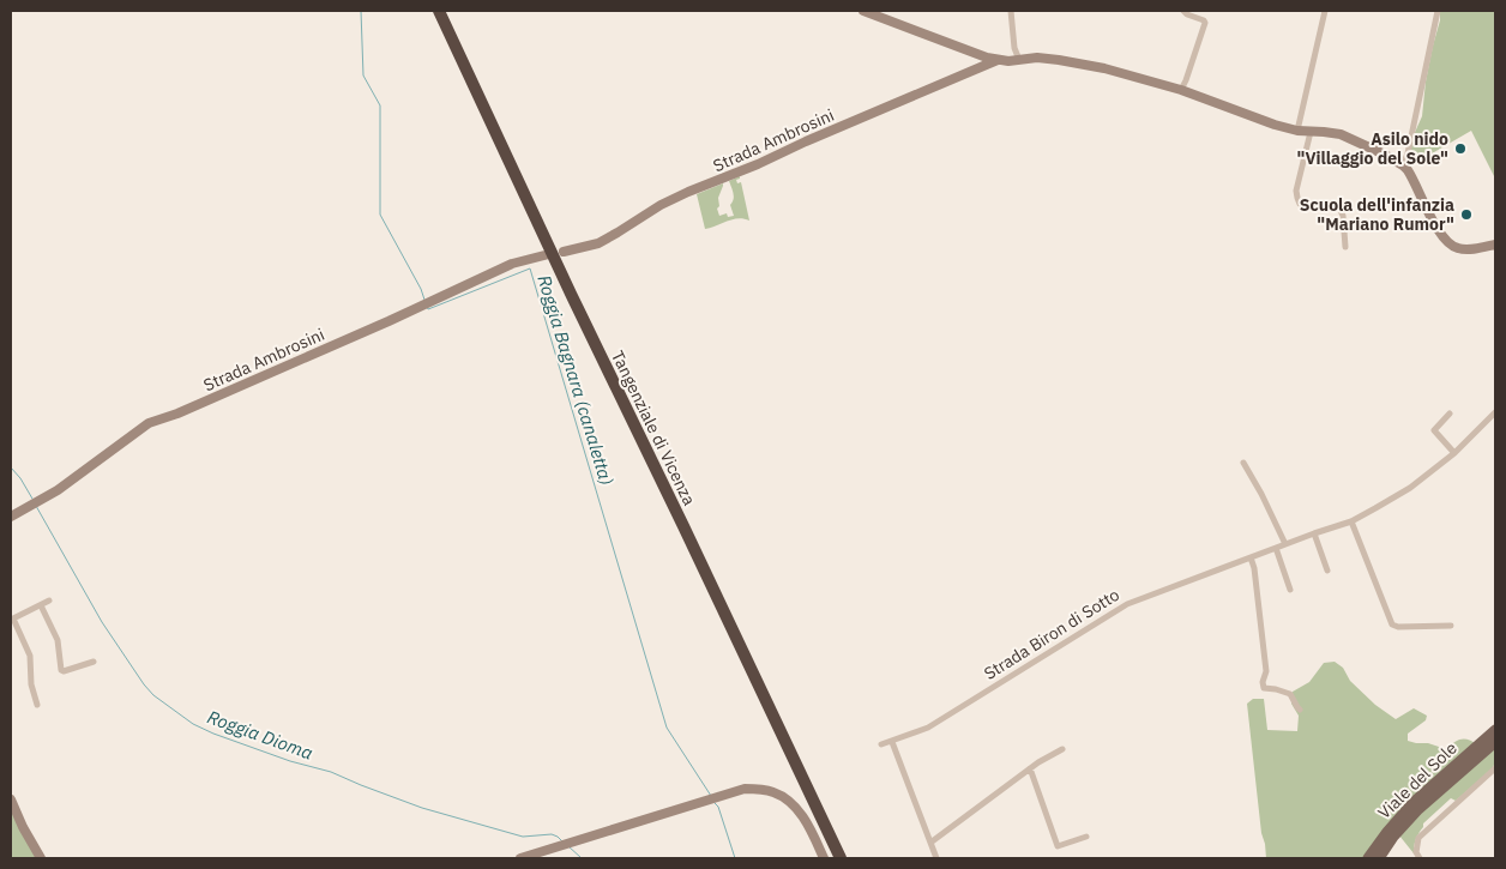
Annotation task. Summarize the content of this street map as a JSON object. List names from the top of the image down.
{
  "streets": {
    "highway": ["Tangenziale di Vicenza"],
    "main road": ["Viale del Sole"],
    "street": ["Strada Ambrosini", "Strada Biron di Sotto"]
  },
  "water": ["Roggia Bagnara (canaletta)", "Roggia Dioma"],
  "places": ["Asilo nido \"Villaggio del Sole\"", "Scuola dell'infanzia \"Mariano Rumor\""]
}
